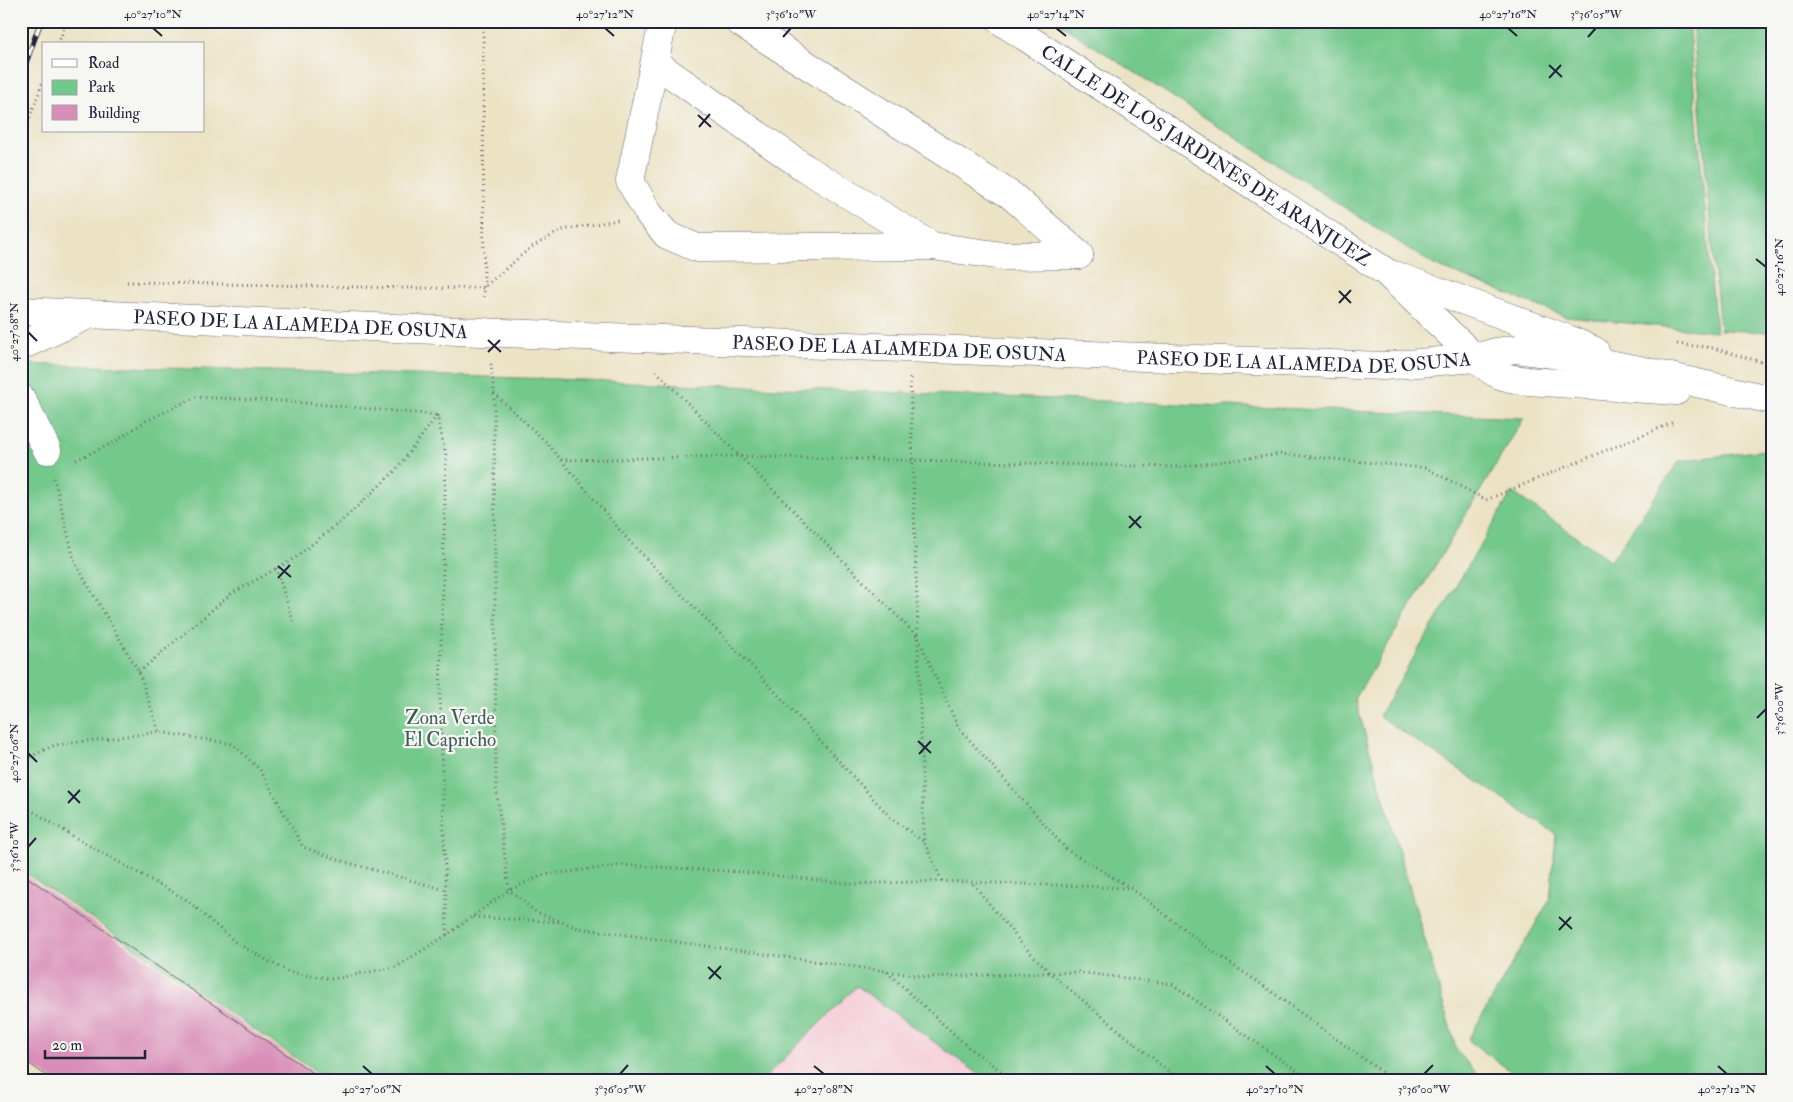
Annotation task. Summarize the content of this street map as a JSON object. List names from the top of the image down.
{
  "streets": {
    "street": ["CALLE DE LOS JARDINES DE ARANJUEZ", "PASEO DE LA ALAMEDA DE OSUNA"]
  },
  "crossings": [
    ["CALLE DE LOS JARDINES DE ARANJUEZ", "PASEO DE LA ALAMEDA DE OSUNA"]
  ],
  "parks": ["Zona Verde El Capricho"],
  "legend": ["Road", "Park", "Building"],
  "scale_bar": "20 m",
  "coordinates": [
    "40°27'10\"N",
    "40°27'12\"N",
    "3°36'10\"W",
    "40°27'14\"N",
    "40°27'16\"N",
    "3°36'05\"W",
    "40°27'08\"N",
    "3°36'00\"W",
    "40°27'06\"N"
  ]
}
